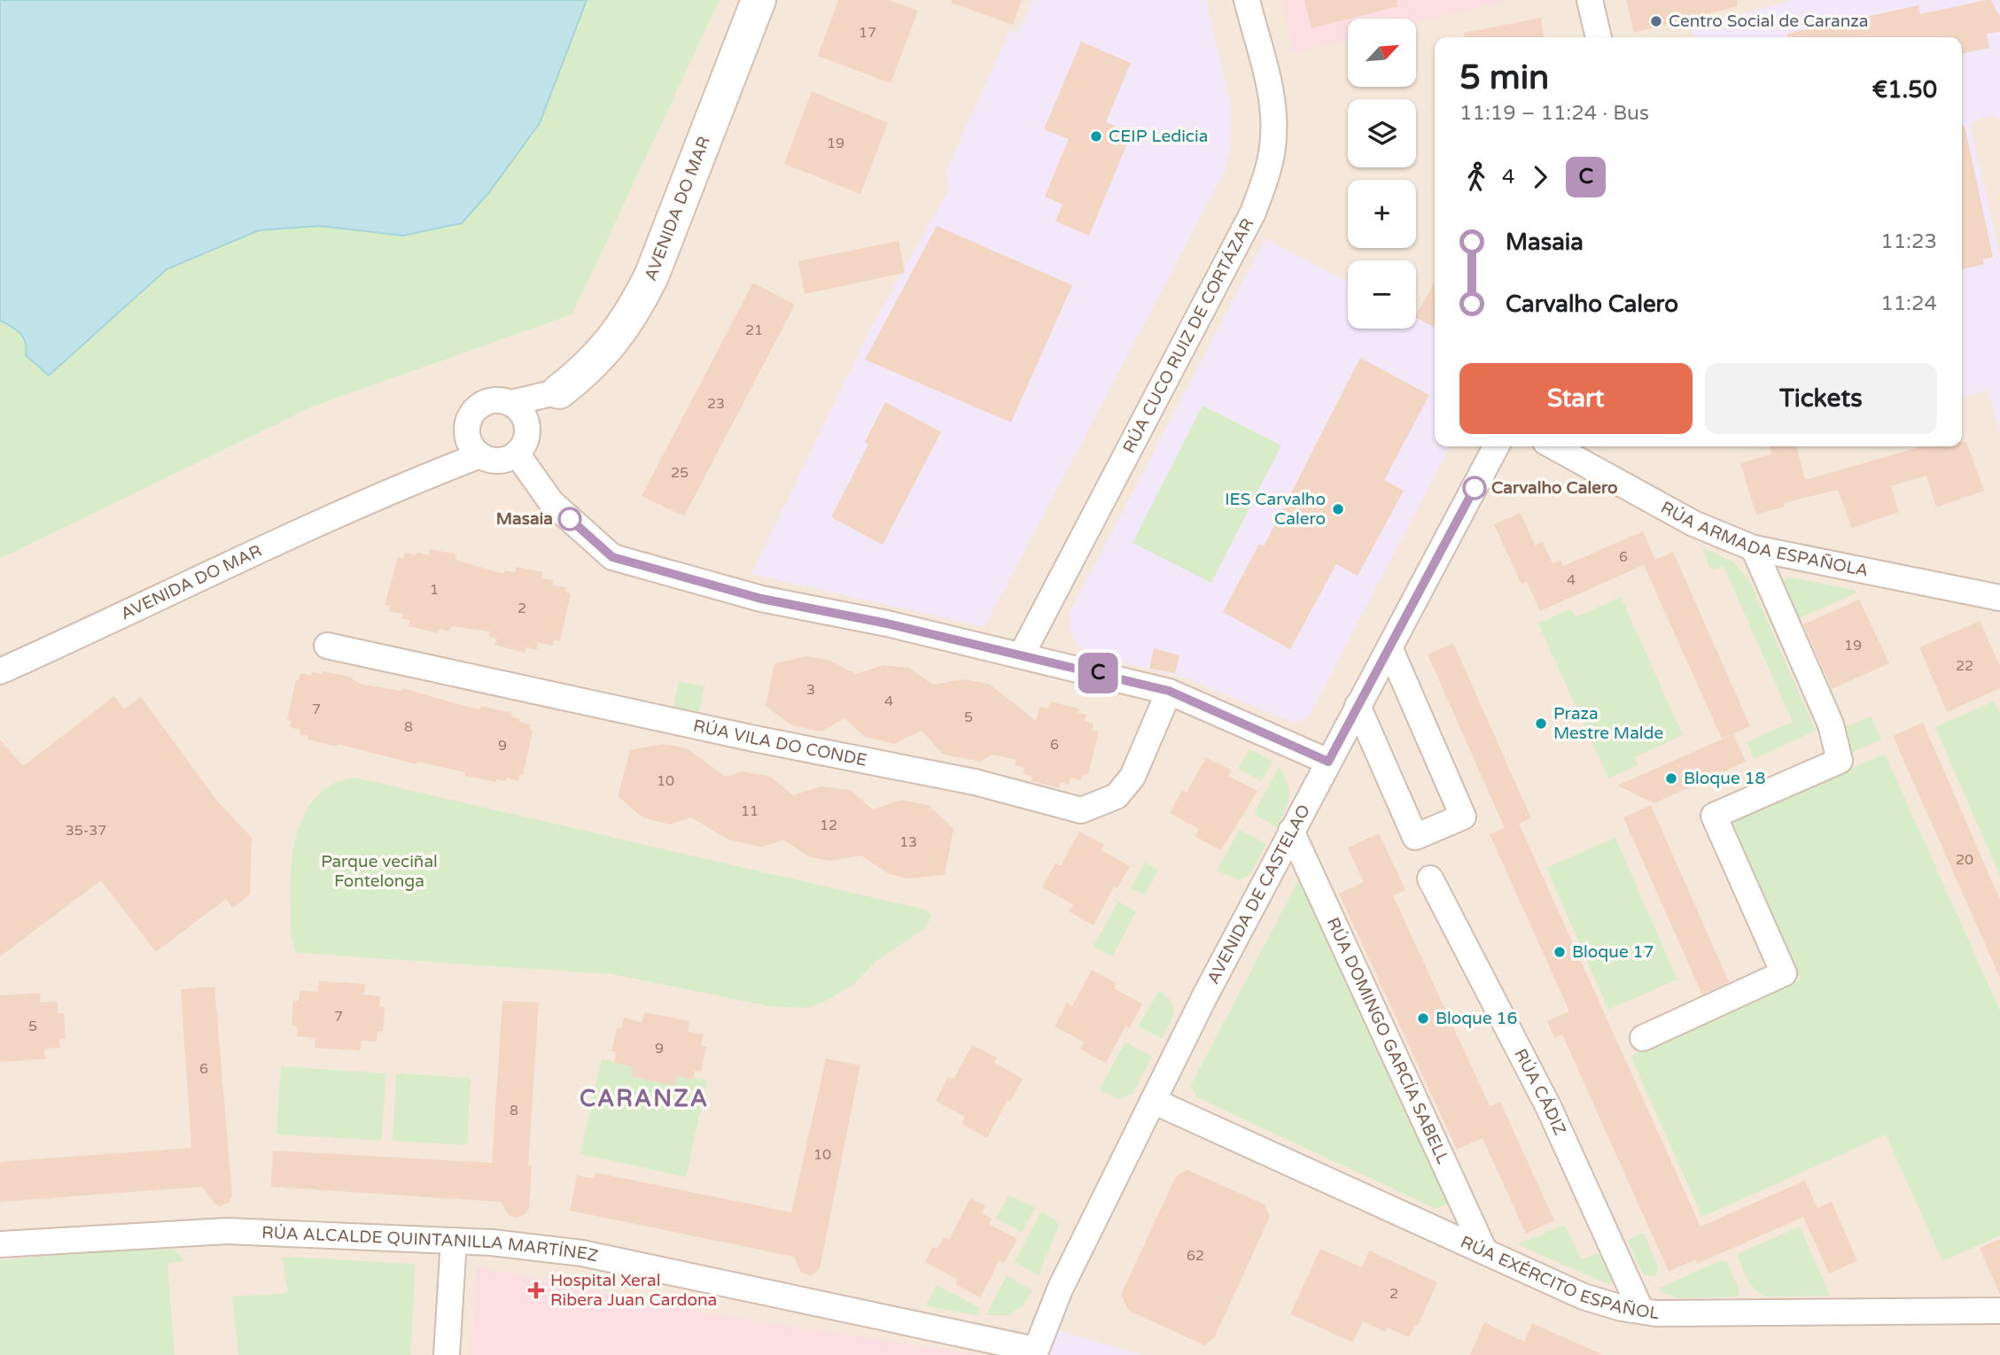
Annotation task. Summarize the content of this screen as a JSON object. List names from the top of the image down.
{
  "streets": {
    "street": [
      "AVENIDA DO MAR",
      "RÚA CUCO RUIZ DE CORTÁZAR",
      "RÚA ARMADA ESPAÑOLA",
      "RÚA VILA DO CONDE",
      "AVENIDA DE CASTELAO",
      "RÚA DOMINGO GARCÍA SABELL",
      "RÚA CÁDIZ",
      "RÚA ALCALDE QUINTANILLA MARTÍNEZ",
      "RÚA EXÉRCITO ESPAÑOL"
    ]
  },
  "crossings": [
    ["AVENIDA DE CASTELAO", "RÚA DOMINGO GARCÍA SABELL"],
    ["AVENIDA DE CASTELAO", "RÚA ALCALDE QUINTANILLA MARTÍNEZ"],
    ["AVENIDA DE CASTELAO", "RÚA EXÉRCITO ESPAÑOL"],
    ["RÚA DOMINGO GARCÍA SABELL", "RÚA EXÉRCITO ESPAÑOL"],
    ["RÚA CÁDIZ", "RÚA EXÉRCITO ESPAÑOL"]
  ],
  "districts": ["CARANZA"],
  "parks": ["Parque veciñal Fontelonga"],
  "places": {
    "other": [
      "Centro Social de Caranza",
      "CEIP Ledicia",
      "Carvalho Calero",
      "IES Carvalho Calero",
      "Masaia",
      "Praza Mestre Malde",
      "Bloque 18",
      "Bloque 17",
      "Bloque 16"
    ],
    "health": ["Hospital Xeral Ribera Juan Cardona"]
  },
  "lines": ["bus line C"],
  "house_numbers": [
    "17",
    "19",
    "21",
    "23",
    "25",
    "6",
    "4",
    "1",
    "2",
    "19",
    "22",
    "3",
    "4",
    "7",
    "5",
    "8",
    "6",
    "9",
    "10",
    "11",
    "12",
    "35-37",
    "13",
    "20",
    "7",
    "5",
    "9",
    "6",
    "8",
    "10",
    "62",
    "2"
  ],
  "north": "top right",
  "page": {
    "on_map": "C",
    "map_buttons": ["+", "−"],
    "heading": ["5 min", "11:19 – 11:24 · Bus", "€1.50"],
    "legs": ["4", "C"],
    "list": [
      {
        "name": "Masaia",
        "value": "11:23"
      },
      {
        "name": "Carvalho Calero",
        "value": "11:24"
      }
    ],
    "buttons": ["Start", "Tickets"]
  }
}
